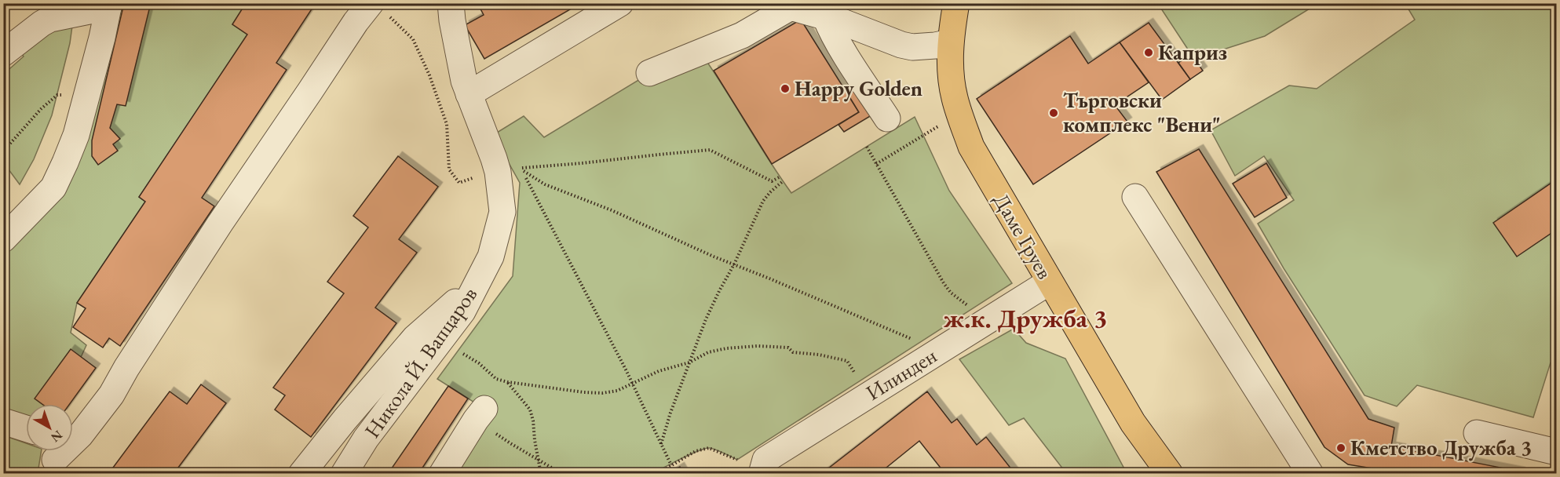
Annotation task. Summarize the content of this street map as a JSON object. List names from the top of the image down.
{
  "streets": {
    "main road": ["Даме Груев"],
    "street": ["Никола Й. Вапцаров", "Илинден"]
  },
  "crossings": [
    ["Даме Груев", "Илинден"]
  ],
  "districts": ["ж.к. Дружба 3"],
  "places": [
    "Каприз",
    "Happy Golden",
    "Търговски комплекс \"Вени\"",
    "Кметство Дружба 3"
  ],
  "north": "bottom right"
}
